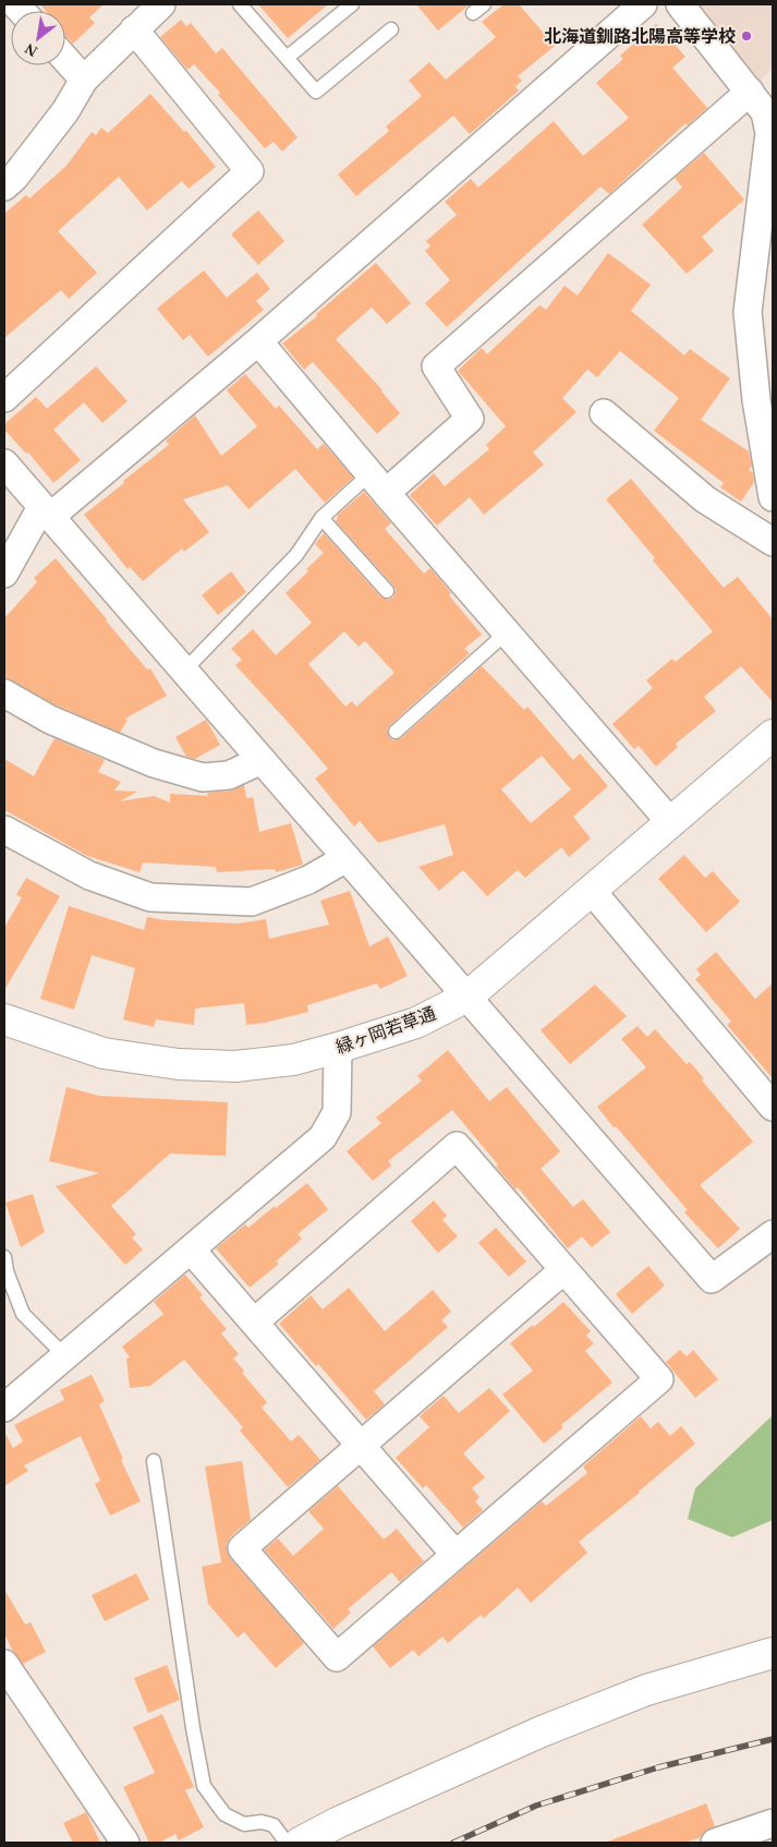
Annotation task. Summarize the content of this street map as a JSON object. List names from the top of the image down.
{
  "streets": {
    "street": ["緑ヶ岡若草通"]
  },
  "places": ["北海道釧路北陽高等学校"],
  "north": "bottom left"
}
